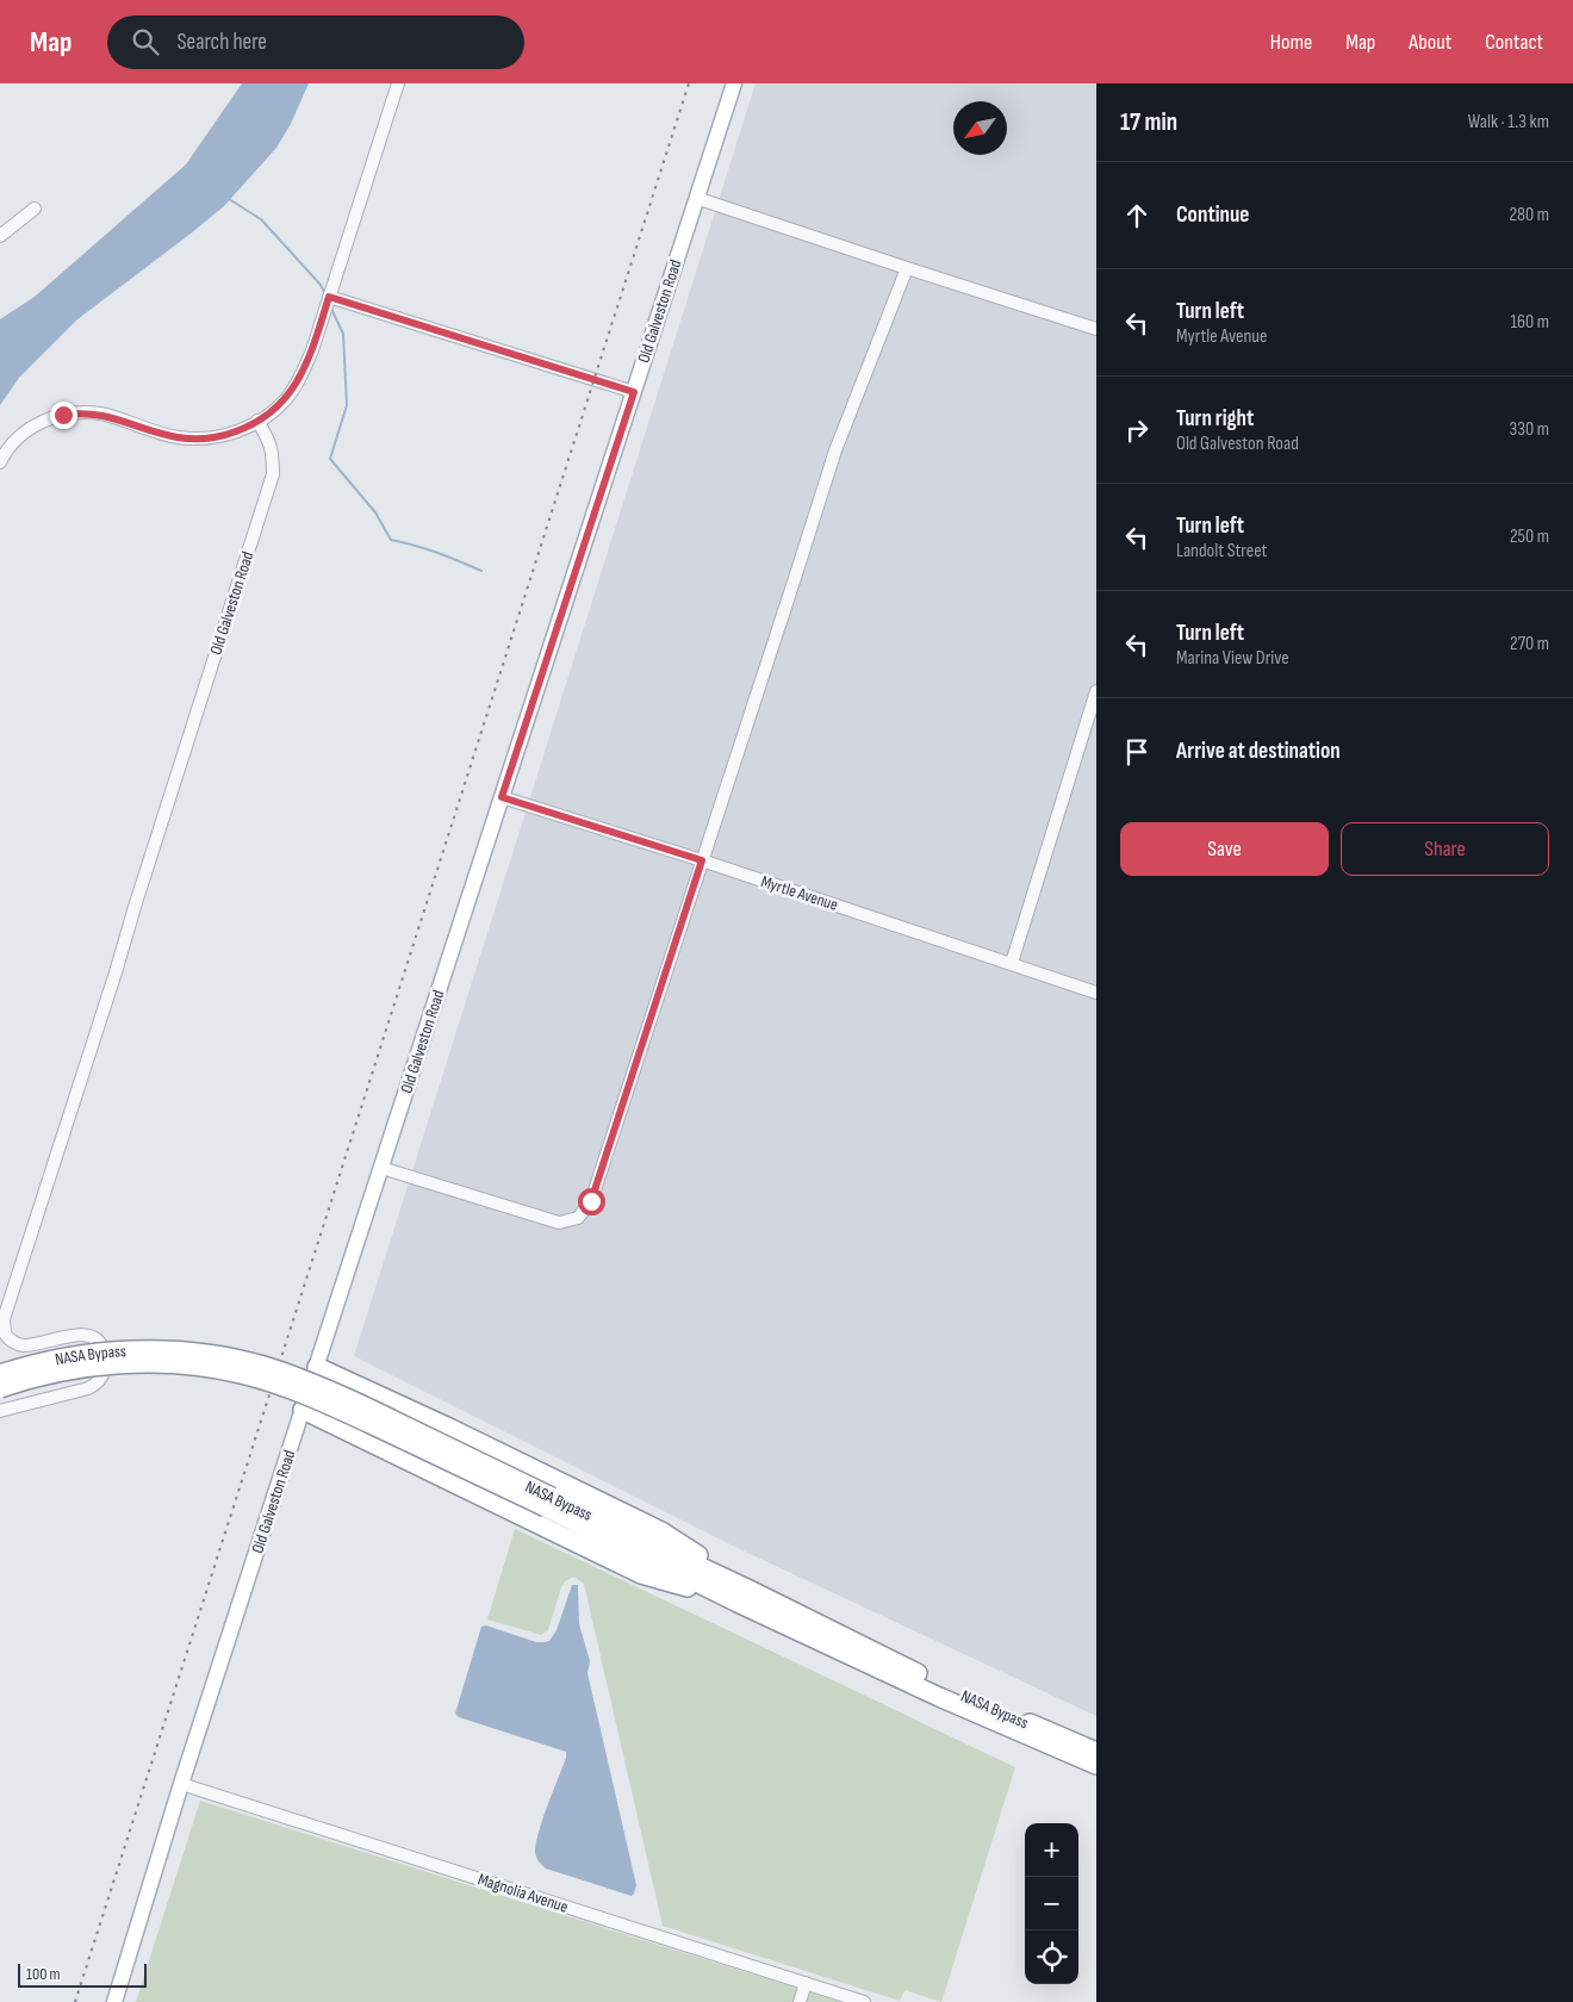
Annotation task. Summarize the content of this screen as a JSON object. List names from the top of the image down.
{
  "streets": {
    "highway": ["NASA Bypass"],
    "main road": ["Old Galveston Road"],
    "street": ["Myrtle Avenue", "Magnolia Avenue"]
  },
  "crossings": [
    ["Old Galveston Road", "Myrtle Avenue"],
    ["Old Galveston Road", "Magnolia Avenue"]
  ],
  "scale_bar": "100 m",
  "north": "bottom left",
  "page": {
    "header": "Map",
    "search": "Search here",
    "nav": [
      "Home",
      "Map",
      "About",
      "Contact"
    ],
    "heading": ["17 min", "Walk · 1.3 km"],
    "list": [
      ["Continue", "280 m"],
      ["Turn left", "Myrtle Avenue", "160 m"],
      ["Turn right", "Old Galveston Road", "330 m"],
      ["Turn left", "Landolt Street", "250 m"],
      ["Turn left", "Marina View Drive", "270 m"],
      "Arrive at destination"
    ],
    "buttons": ["Save", "Share"],
    "map_buttons": ["+", "−"],
    "scale": "100 m"
  }
}
